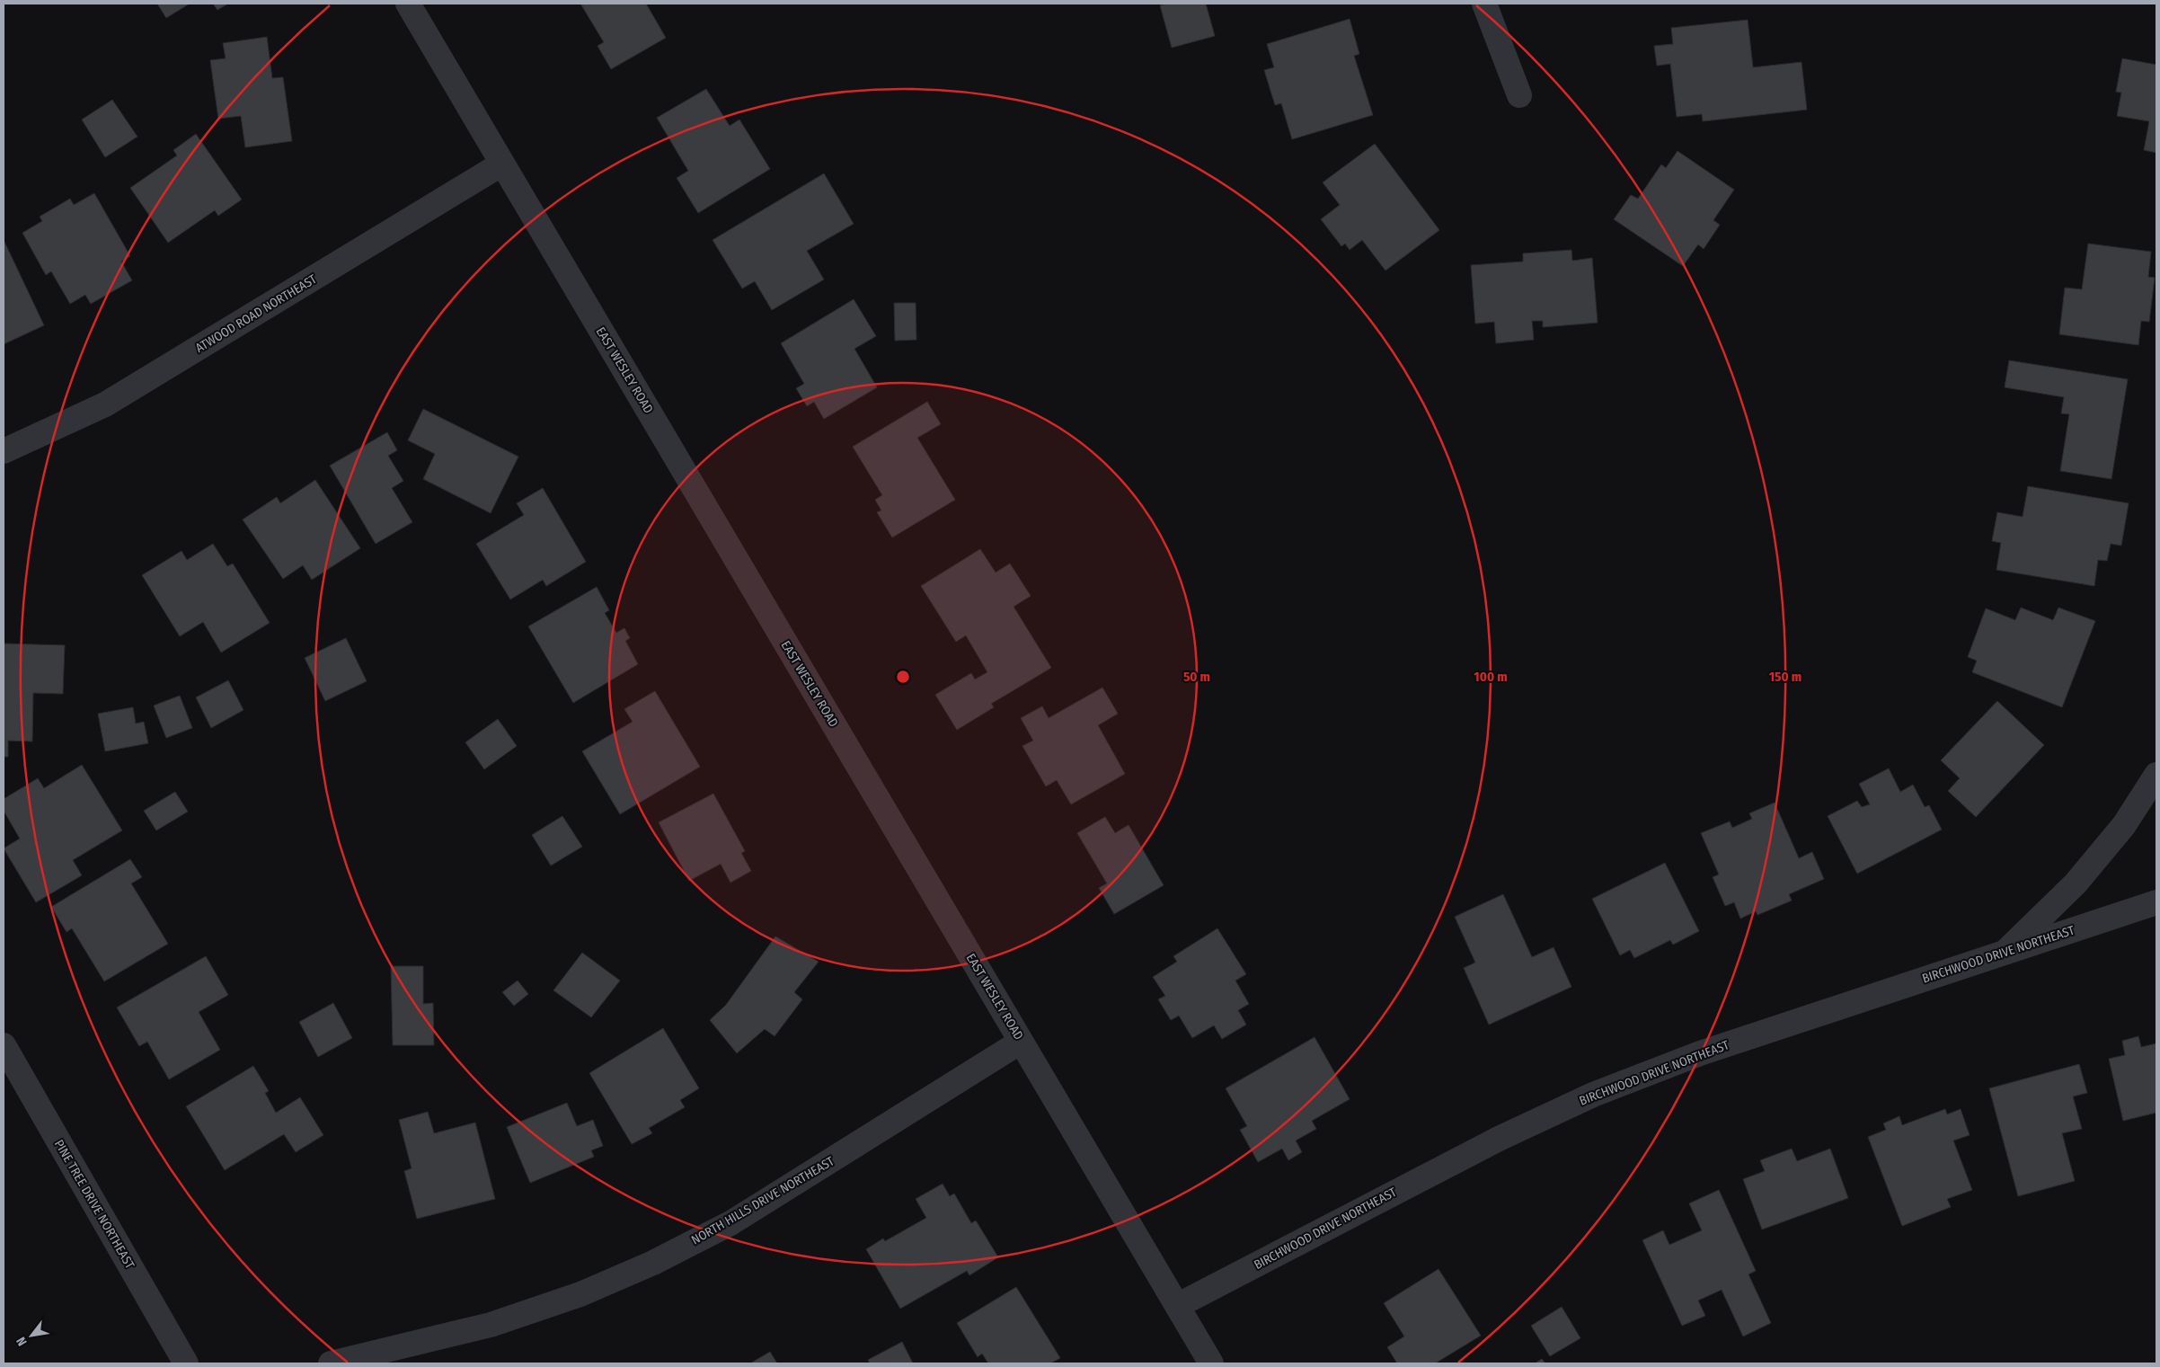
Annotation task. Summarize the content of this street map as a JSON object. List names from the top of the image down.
{
  "streets": {
    "street": [
      "ATWOOD ROAD NORTHEAST",
      "EAST WESLEY ROAD",
      "BIRCHWOOD DRIVE NORTHEAST",
      "NORTH HILLS DRIVE NORTHEAST",
      "PINE TREE DRIVE NORTHEAST"
    ]
  },
  "crossings": [
    ["ATWOOD ROAD NORTHEAST", "EAST WESLEY ROAD"],
    ["EAST WESLEY ROAD", "BIRCHWOOD DRIVE NORTHEAST"],
    ["EAST WESLEY ROAD", "NORTH HILLS DRIVE NORTHEAST"]
  ],
  "north": "bottom left",
  "rings": ["50 m", "100 m", "150 m"]
}
